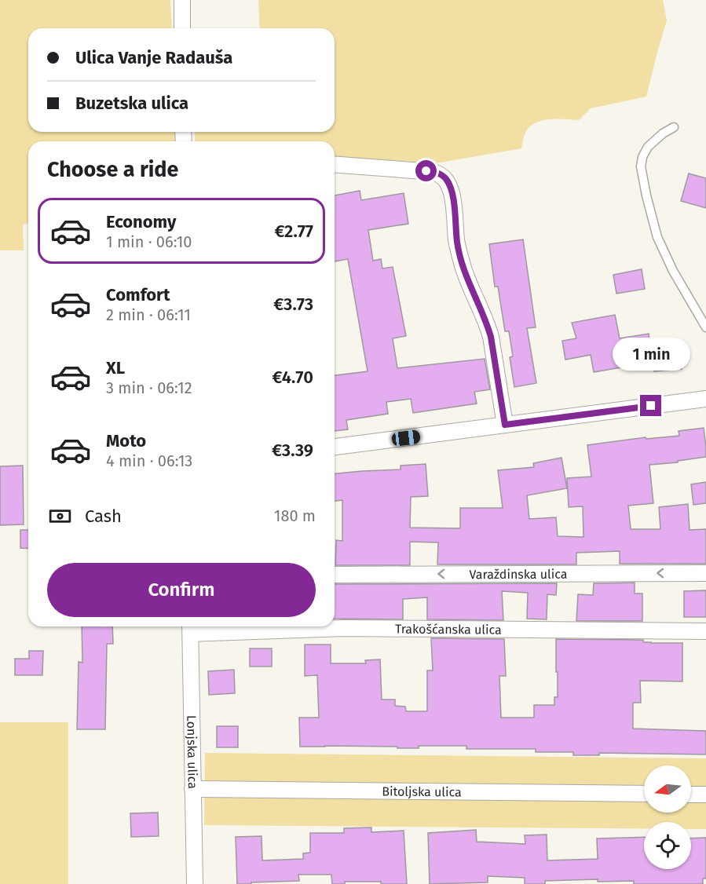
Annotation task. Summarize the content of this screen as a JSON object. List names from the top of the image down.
{
  "streets": {
    "street": [
      "Varaždinska ulica",
      "Trakošćanska ulica",
      "Lonjska ulica",
      "Bitoljska ulica"
    ]
  },
  "crossings": [
    ["Trakošćanska ulica", "Lonjska ulica"],
    ["Lonjska ulica", "Bitoljska ulica"]
  ],
  "one_way": ["Varaždinska ulica"],
  "north": "left",
  "page": {
    "banner": ["Ulica Vanje Radauša", "Buzetska ulica"],
    "heading": "Choose a ride",
    "list": [
      {
        "name": "Economy",
        "note": "1 min · 06:10",
        "value": "€2.77"
      },
      {
        "name": "Comfort",
        "note": "2 min · 06:11",
        "value": "€3.73"
      },
      {
        "name": "XL",
        "note": "3 min · 06:12",
        "value": "€4.70"
      },
      {
        "name": "Moto",
        "note": "4 min · 06:13",
        "value": "€3.39"
      }
    ],
    "bubble": "1 min",
    "pay": ["Cash", "180 m"],
    "buttons": "Confirm"
  }
}
